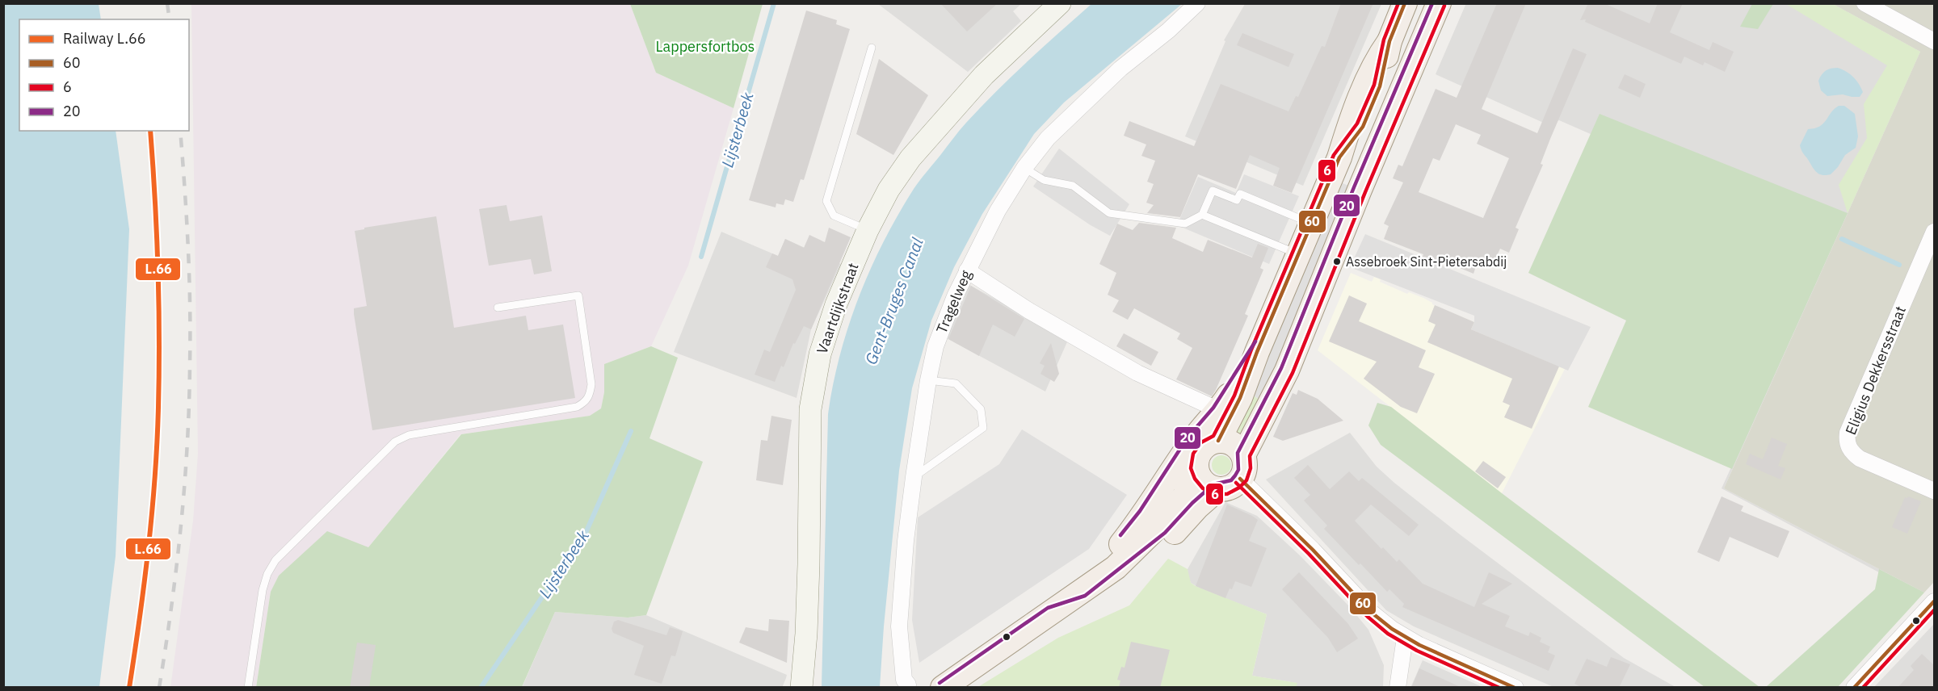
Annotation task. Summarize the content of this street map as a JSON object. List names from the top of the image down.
{
  "streets": {
    "street": ["Tragelweg", "Vaartdijkstraat", "Eligius Dekkersstraat"]
  },
  "water": ["Lijsterbeek", "Gent-Bruges Canal"],
  "parks": ["Lappersfortbos"],
  "places": ["Assebroek Sint-Pietersabdij"],
  "lines": [
    "transit line 60",
    "transit line 6",
    "transit line 20",
    "rail line L.66"
  ],
  "legend": [
    "Railway L.66",
    "60",
    "6",
    "20"
  ]
}
